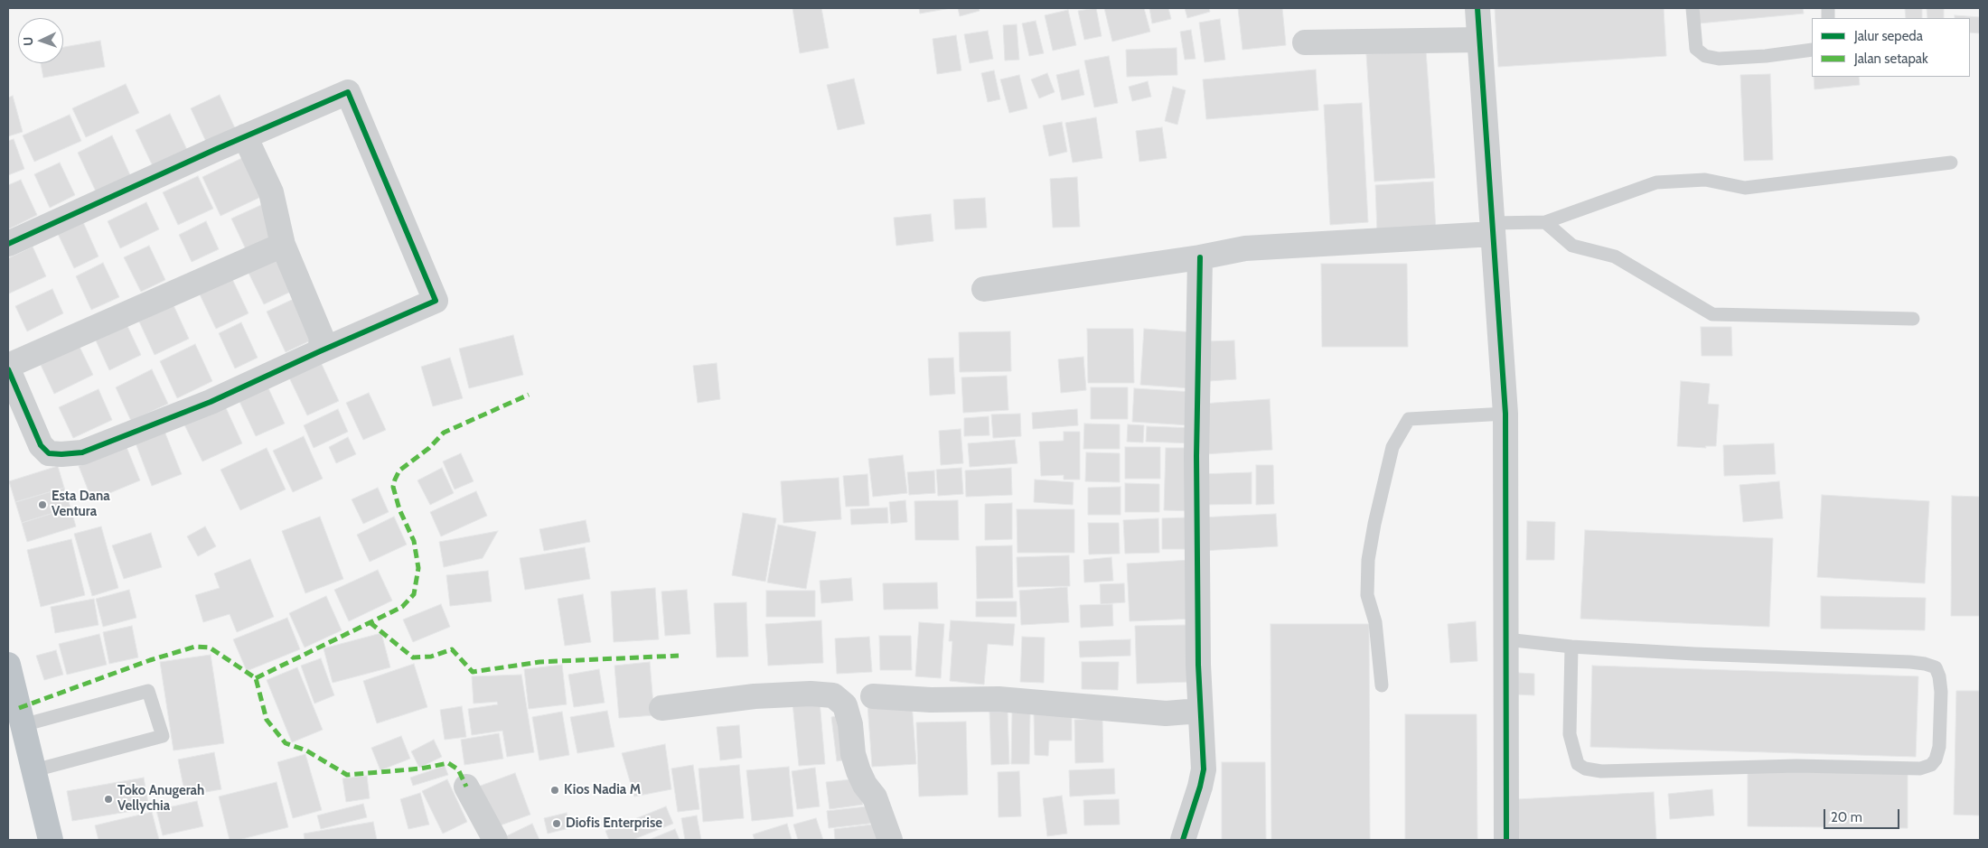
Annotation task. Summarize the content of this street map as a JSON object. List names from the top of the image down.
{
  "places": [
    "Esta Dana Ventura",
    "Kios Nadia M",
    "Toko Anugerah Vellychia",
    "Diofis Enterprise"
  ],
  "legend": ["Jalur sepeda", "Jalan setapak"],
  "scale_bar": "20 m",
  "north": "left"
}
